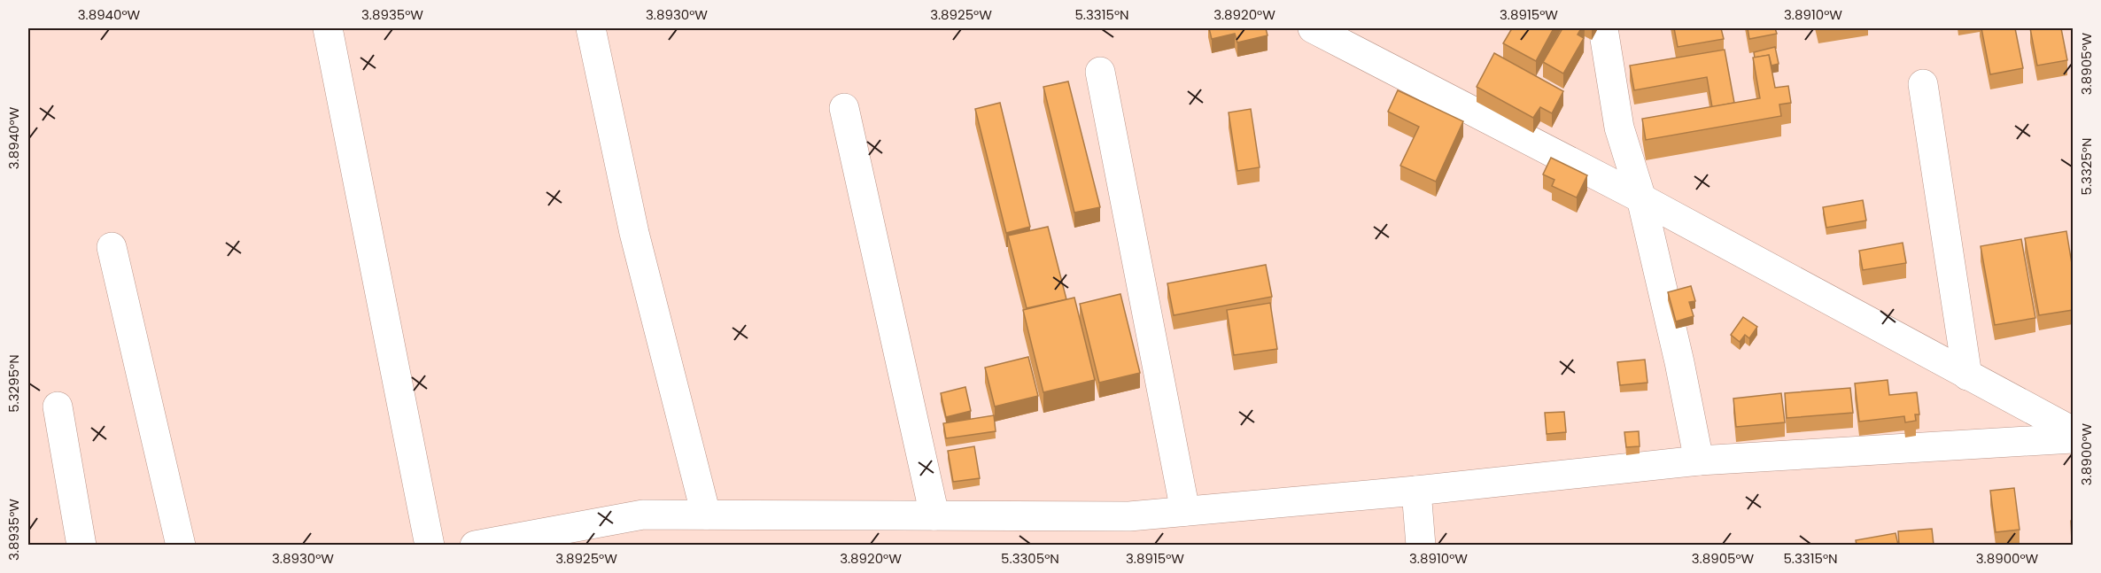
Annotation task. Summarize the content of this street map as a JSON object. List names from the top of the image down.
{
  "coordinates": [
    "3.8940°W",
    "3.8935°W",
    "3.8930°W",
    "3.8925°W",
    "5.3315°N",
    "3.8920°W",
    "3.8915°W",
    "3.8910°W",
    "3.8905°W",
    "5.3325°N",
    "5.3295°N",
    "3.8900°W",
    "5.3305°N"
  ]
}
